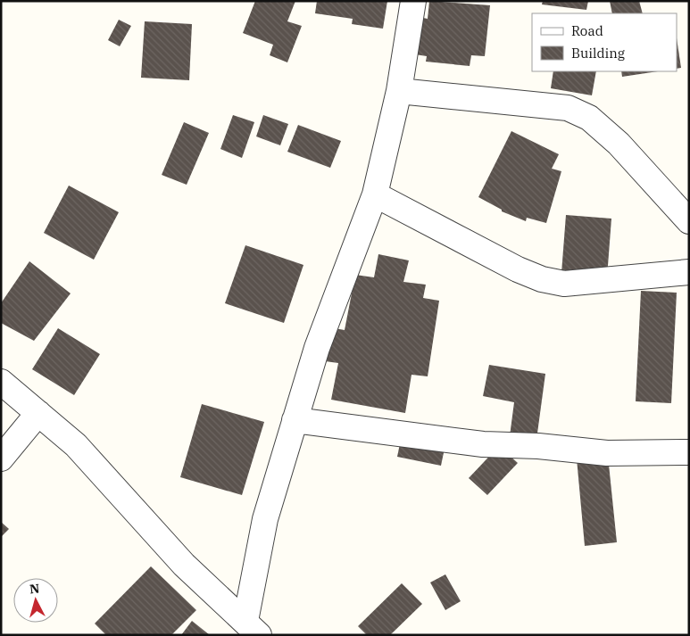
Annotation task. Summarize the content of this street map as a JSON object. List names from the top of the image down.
{
  "legend": ["Road", "Building"],
  "north": "top"
}
